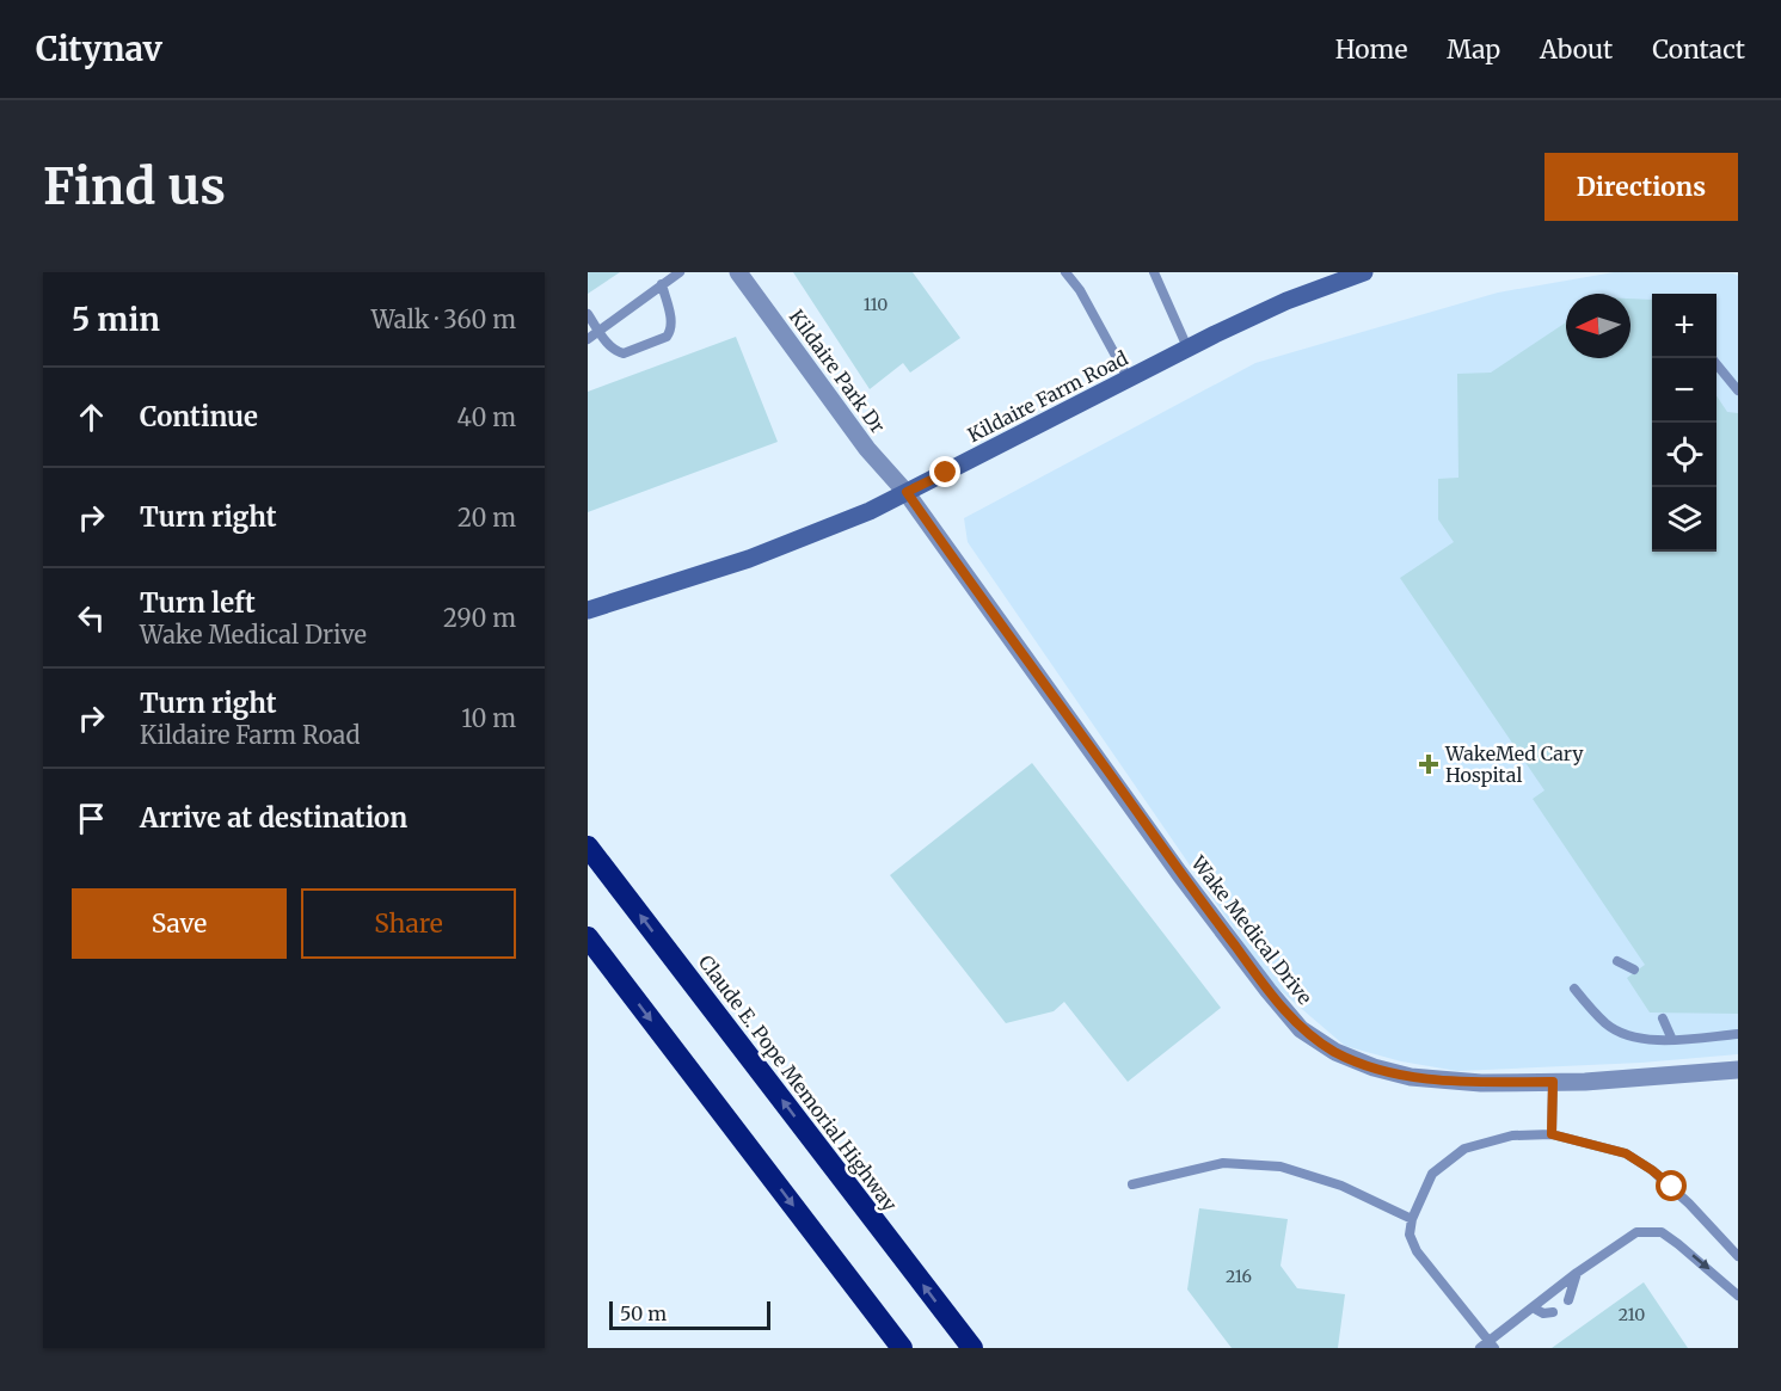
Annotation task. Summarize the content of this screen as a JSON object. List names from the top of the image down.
{
  "streets": {
    "highway": ["Claude E. Pope Memorial Highway"],
    "main road": ["Kildaire Farm Road"],
    "street": ["Kildaire Park Dr", "Wake Medical Drive"]
  },
  "crossings": [
    ["Kildaire Park Dr", "Kildaire Farm Road"],
    ["Kildaire Park Dr", "Wake Medical Drive"],
    ["Kildaire Farm Road", "Wake Medical Drive"]
  ],
  "places": {
    "health": ["WakeMed Cary Hospital"]
  },
  "house_numbers": ["110", "216", "210"],
  "scale_bar": "50 m",
  "north": "left",
  "page": {
    "header": "Citynav",
    "nav": [
      "Home",
      "Map",
      "About",
      "Contact"
    ],
    "buttons": [
      "Directions",
      ["Save", "Share"]
    ],
    "title": "Find us",
    "heading": ["5 min", "Walk · 360 m"],
    "map_buttons": ["+", "−"],
    "list": [
      ["Continue", "40 m"],
      ["Turn right", "20 m"],
      ["Turn left", "Wake Medical Drive", "290 m"],
      ["Turn right", "Kildaire Farm Road", "10 m"],
      "Arrive at destination"
    ],
    "scale": "50 m"
  }
}
